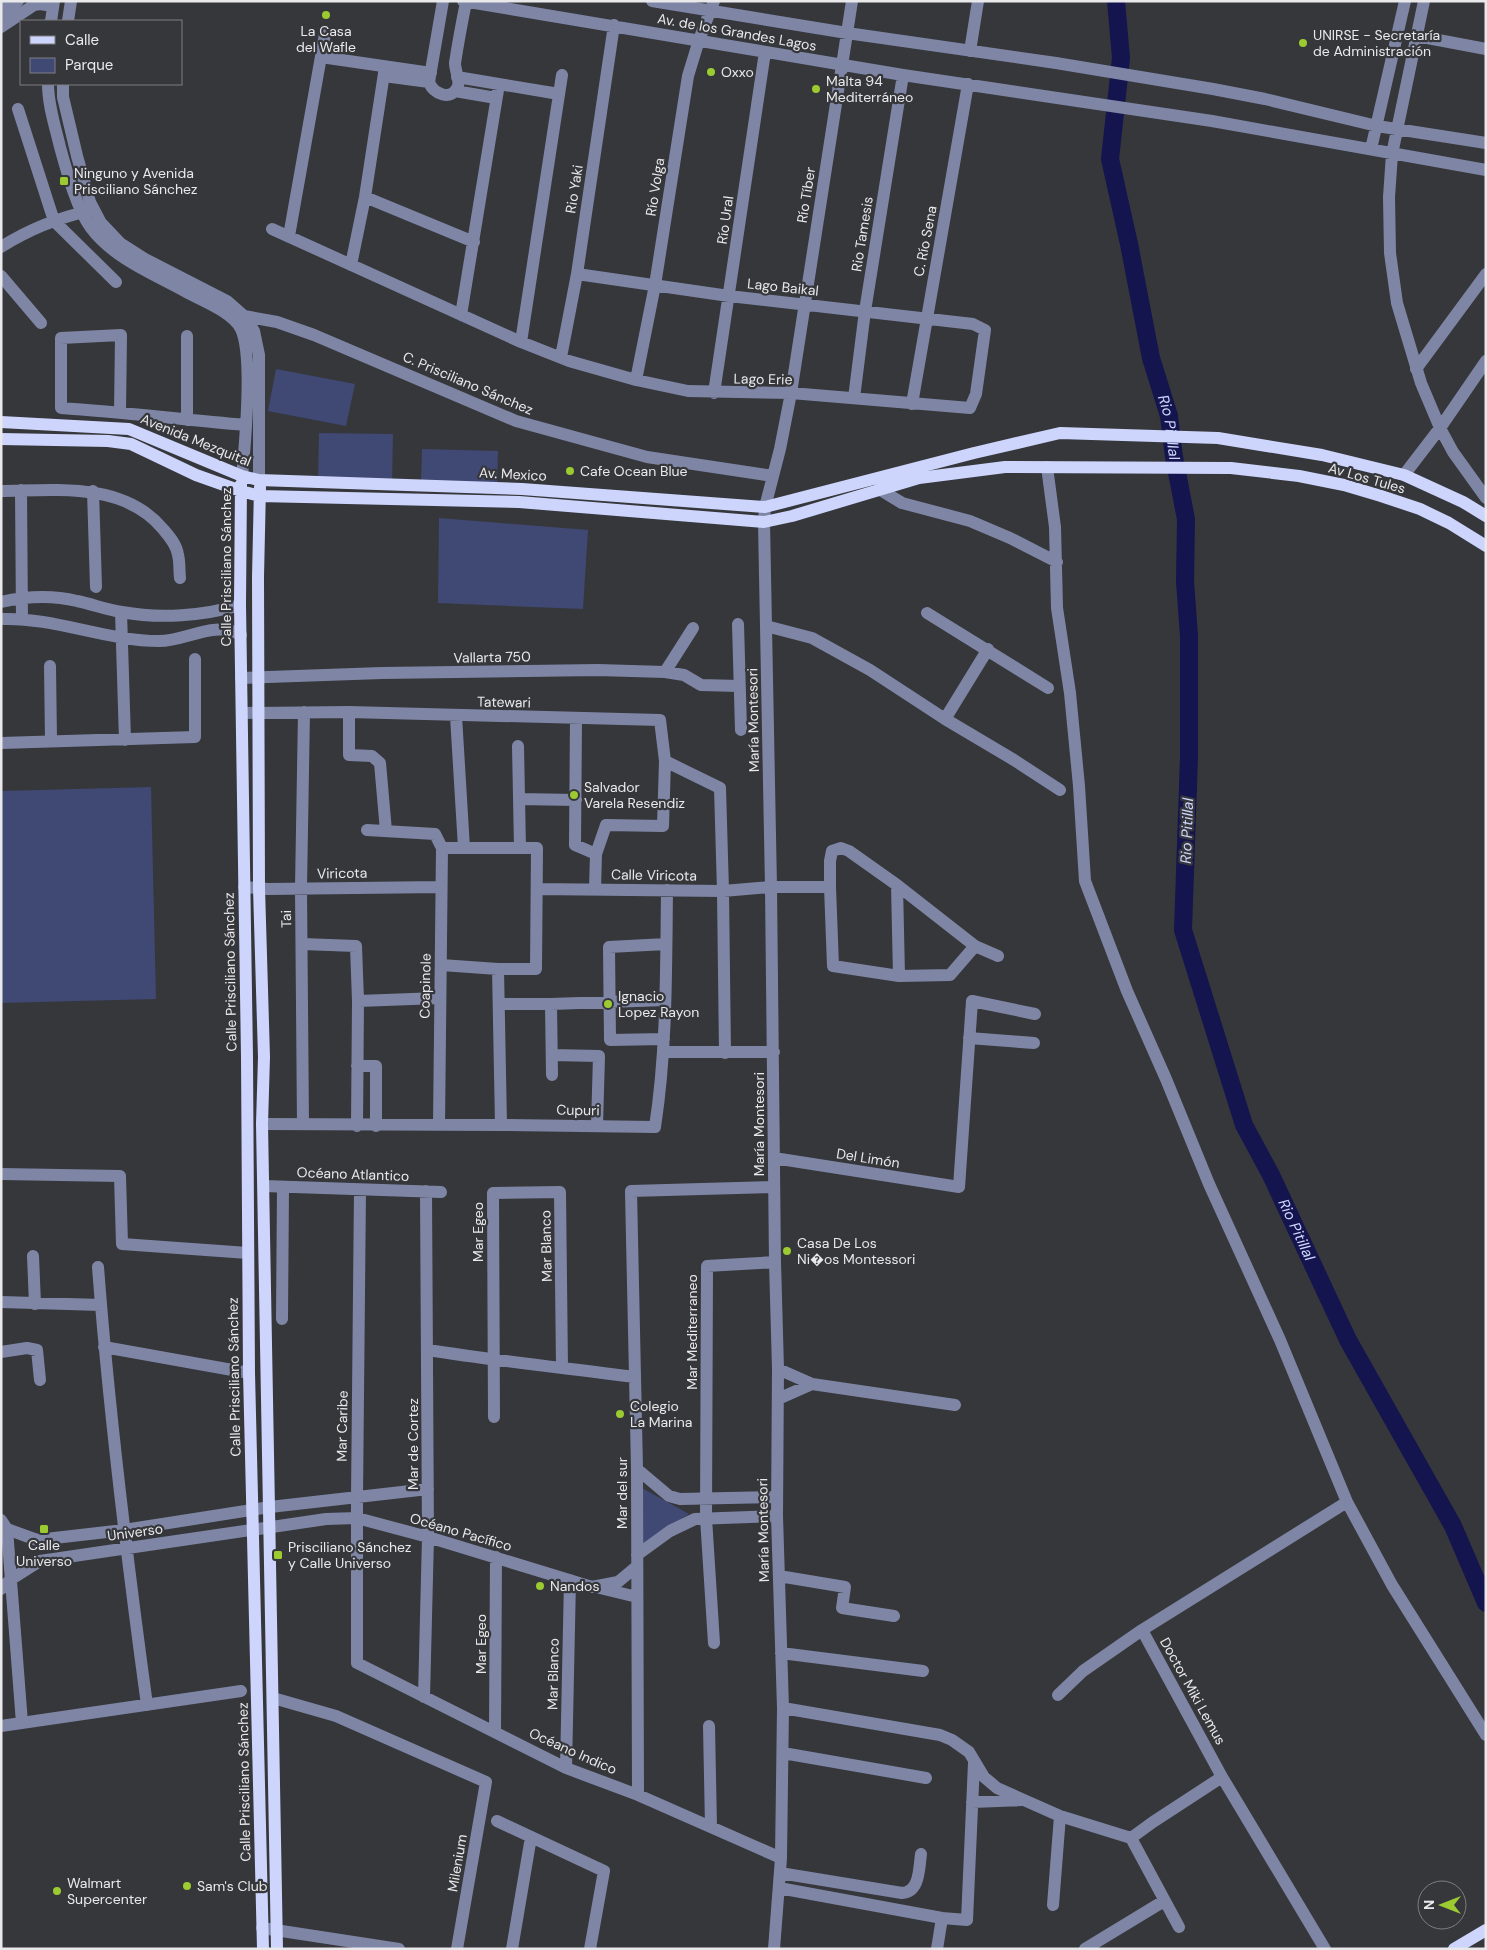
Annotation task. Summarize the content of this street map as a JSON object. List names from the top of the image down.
{
  "streets": {
    "main road": [
      "Avenida Mezquital",
      "Av. Mexico",
      "Av Los Tules",
      "Calle Prisciliano Sánchez"
    ],
    "street": [
      "Av. de los Grandes Lagos",
      "Río Volga",
      "Rio Yaki",
      "Río Tíber",
      "Río Ural",
      "Rio Tamesis",
      "C. Río Sena",
      "Lago Baikal",
      "Lago Erie",
      "C. Prisciliano Sánchez",
      "Vallarta 750",
      "Tatewari",
      "María Montesori",
      "Viricota",
      "Calle Viricota",
      "Tai",
      "Coapinole",
      "Cupuri",
      "Del Limón",
      "Océano Atlantico",
      "Mar Egeo",
      "Mar Blanco",
      "Mar Mediterraneo",
      "Mar Caribe",
      "Mar de Cortez",
      "Mar del sur",
      "Universo",
      "Océano Pacífico",
      "Doctor Miki Lemus",
      "Océano Indico",
      "Milenium"
    ]
  },
  "crossings": [
    ["Av. de los Grandes Lagos", "Río Volga"],
    ["Av. de los Grandes Lagos", "Rio Yaki"],
    ["Av. de los Grandes Lagos", "Río Tíber"],
    ["Av. de los Grandes Lagos", "Río Ural"],
    ["Av. de los Grandes Lagos", "Rio Tamesis"],
    ["Av. de los Grandes Lagos", "C. Río Sena"],
    ["Río Volga", "Lago Baikal"],
    ["Río Volga", "Lago Erie"],
    ["Rio Yaki", "Lago Baikal"],
    ["Rio Yaki", "Lago Erie"],
    ["Río Tíber", "Lago Baikal"],
    ["Río Tíber", "Lago Erie"],
    ["Río Tíber", "María Montesori"],
    ["Río Ural", "Lago Baikal"],
    ["Río Ural", "Lago Erie"],
    ["Rio Tamesis", "Lago Baikal"],
    ["Rio Tamesis", "Lago Erie"],
    ["C. Río Sena", "Lago Baikal"],
    ["C. Río Sena", "Lago Erie"],
    ["Lago Baikal", "Lago Erie"],
    ["Lago Erie", "María Montesori"],
    ["C. Prisciliano Sánchez", "Calle Prisciliano Sánchez"],
    ["C. Prisciliano Sánchez", "María Montesori"],
    ["Avenida Mezquital", "Av. Mexico"],
    ["Avenida Mezquital", "Calle Prisciliano Sánchez"],
    ["Av. Mexico", "Av Los Tules"],
    ["Av. Mexico", "Calle Prisciliano Sánchez"],
    ["Av. Mexico", "María Montesori"],
    ["Calle Prisciliano Sánchez", "Vallarta 750"],
    ["Calle Prisciliano Sánchez", "Tatewari"],
    ["Calle Prisciliano Sánchez", "Viricota"],
    ["Calle Prisciliano Sánchez", "Cupuri"],
    ["Calle Prisciliano Sánchez", "Océano Atlantico"],
    ["Calle Prisciliano Sánchez", "Universo"],
    ["Calle Prisciliano Sánchez", "Océano Pacífico"],
    ["Calle Prisciliano Sánchez", "Milenium"],
    ["Tatewari", "Tai"],
    ["María Montesori", "Calle Viricota"],
    ["María Montesori", "Del Limón"],
    ["María Montesori", "Mar Mediterraneo"],
    ["María Montesori", "Mar del sur"],
    ["María Montesori", "Océano Pacífico"],
    ["María Montesori", "Océano Indico"],
    ["Viricota", "Tai"],
    ["Viricota", "Coapinole"],
    ["Calle Viricota", "Cupuri"],
    ["Tai", "Cupuri"],
    ["Coapinole", "Cupuri"],
    ["Océano Atlantico", "Mar Caribe"],
    ["Océano Atlantico", "Mar de Cortez"],
    ["Mar Egeo", "Mar Blanco"],
    ["Mar Egeo", "Océano Pacífico"],
    ["Mar Egeo", "Océano Indico"],
    ["Mar Blanco", "Océano Pacífico"],
    ["Mar Blanco", "Océano Indico"],
    ["Mar Mediterraneo", "Océano Pacífico"],
    ["Mar Caribe", "Océano Pacífico"],
    ["Mar Caribe", "Océano Indico"],
    ["Mar de Cortez", "Océano Pacífico"],
    ["Mar de Cortez", "Océano Indico"],
    ["Mar del sur", "Océano Pacífico"],
    ["Mar del sur", "Océano Indico"],
    ["Universo", "Océano Pacífico"]
  ],
  "water": ["Rio Pitillal"],
  "places": {
    "other": [
      "La Casa del Wafle",
      "UNIRSE - Secretaría de Administración",
      "Oxxo",
      "Malta 94 Mediterráneo",
      "Cafe Ocean Blue",
      "Salvador Varela Resendiz",
      "Ignacio Lopez Rayon",
      "Casa De Los Ni�os Montessori",
      "Colegio La Marina",
      "Nandos",
      "Sam's Club",
      "Walmart Supercenter"
    ],
    "transit": ["Ninguno y Avenida Prisciliano Sánchez", "Calle Universo", "Prisciliano Sánchez y Calle Universo"]
  },
  "legend": ["Calle", "Parque"],
  "north": "left"
}
